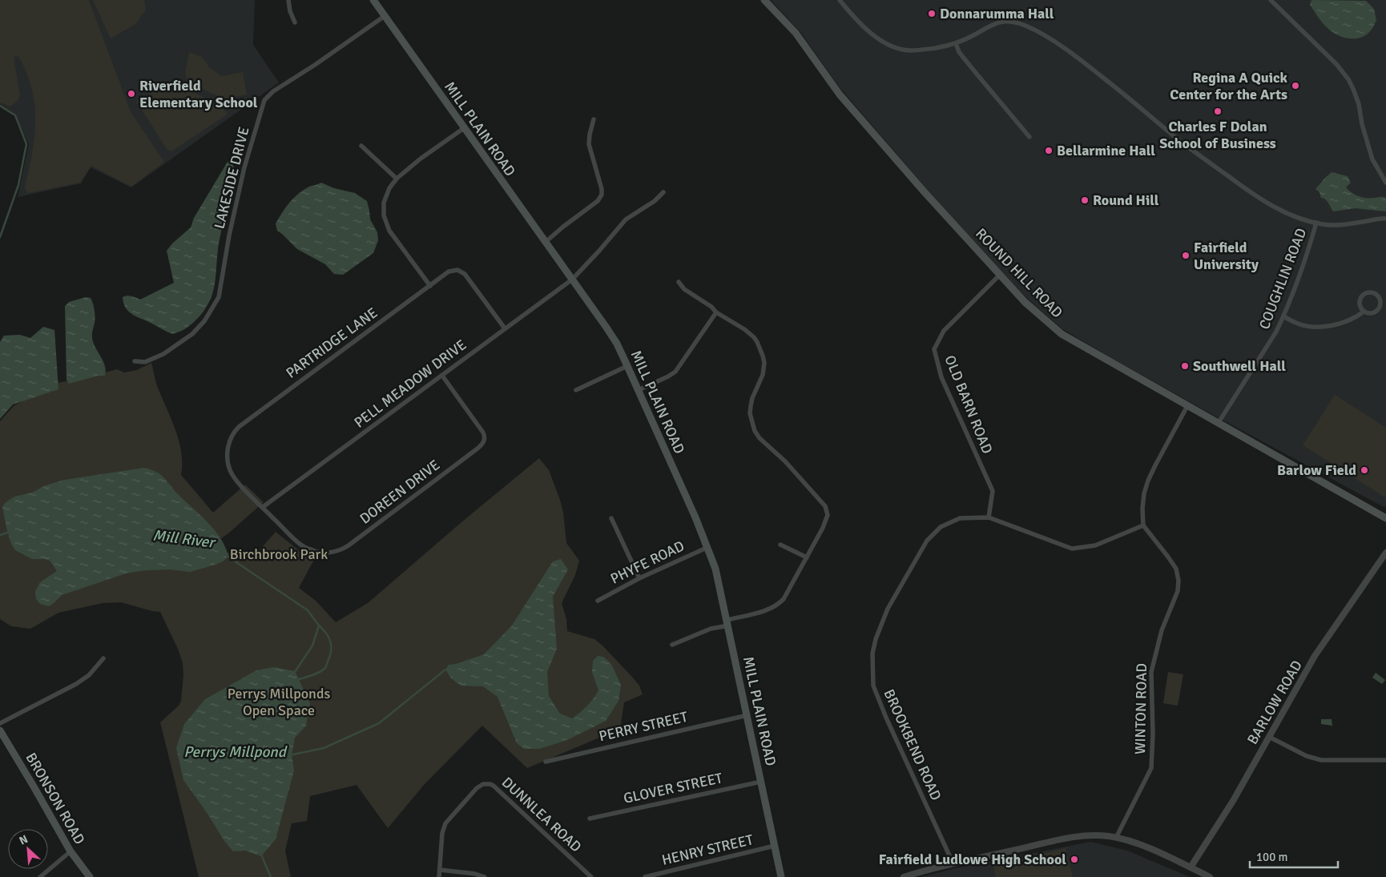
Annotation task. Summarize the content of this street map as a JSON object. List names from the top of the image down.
{
  "streets": {
    "main road": ["MILL PLAIN ROAD", "ROUND HILL ROAD", "BRONSON ROAD"],
    "street": [
      "LAKESIDE DRIVE",
      "COUGHLIN ROAD",
      "PARTRIDGE LANE",
      "PELL MEADOW DRIVE",
      "OLD BARN ROAD",
      "DOREEN DRIVE",
      "PHYFE ROAD",
      "BARLOW ROAD",
      "WINTON ROAD",
      "PERRY STREET",
      "BROOKBEND ROAD",
      "GLOVER STREET",
      "DUNNLEA ROAD",
      "HENRY STREET"
    ]
  },
  "crossings": [
    ["MILL PLAIN ROAD", "LAKESIDE DRIVE"],
    ["MILL PLAIN ROAD", "PELL MEADOW DRIVE"],
    ["MILL PLAIN ROAD", "PHYFE ROAD"],
    ["MILL PLAIN ROAD", "PERRY STREET"],
    ["MILL PLAIN ROAD", "GLOVER STREET"],
    ["MILL PLAIN ROAD", "HENRY STREET"],
    ["ROUND HILL ROAD", "COUGHLIN ROAD"],
    ["ROUND HILL ROAD", "OLD BARN ROAD"],
    ["PARTRIDGE LANE", "PELL MEADOW DRIVE"],
    ["PARTRIDGE LANE", "DOREEN DRIVE"],
    ["PELL MEADOW DRIVE", "DOREEN DRIVE"],
    ["OLD BARN ROAD", "BROOKBEND ROAD"],
    ["WINTON ROAD", "BROOKBEND ROAD"]
  ],
  "water": ["Mill River", "Perrys Millpond"],
  "parks": ["Birchbrook Park", "Perrys Millponds Open Space"],
  "places": [
    "Donnarumma Hall",
    "Regina A Quick Center for the Arts",
    "Riverfield Elementary School",
    "Charles F Dolan School of Business",
    "Bellarmine Hall",
    "Round Hill",
    "Fairfield University",
    "Southwell Hall",
    "Barlow Field",
    "Fairfield Ludlowe High School"
  ],
  "scale_bar": "100 m",
  "north": "top left"
}
